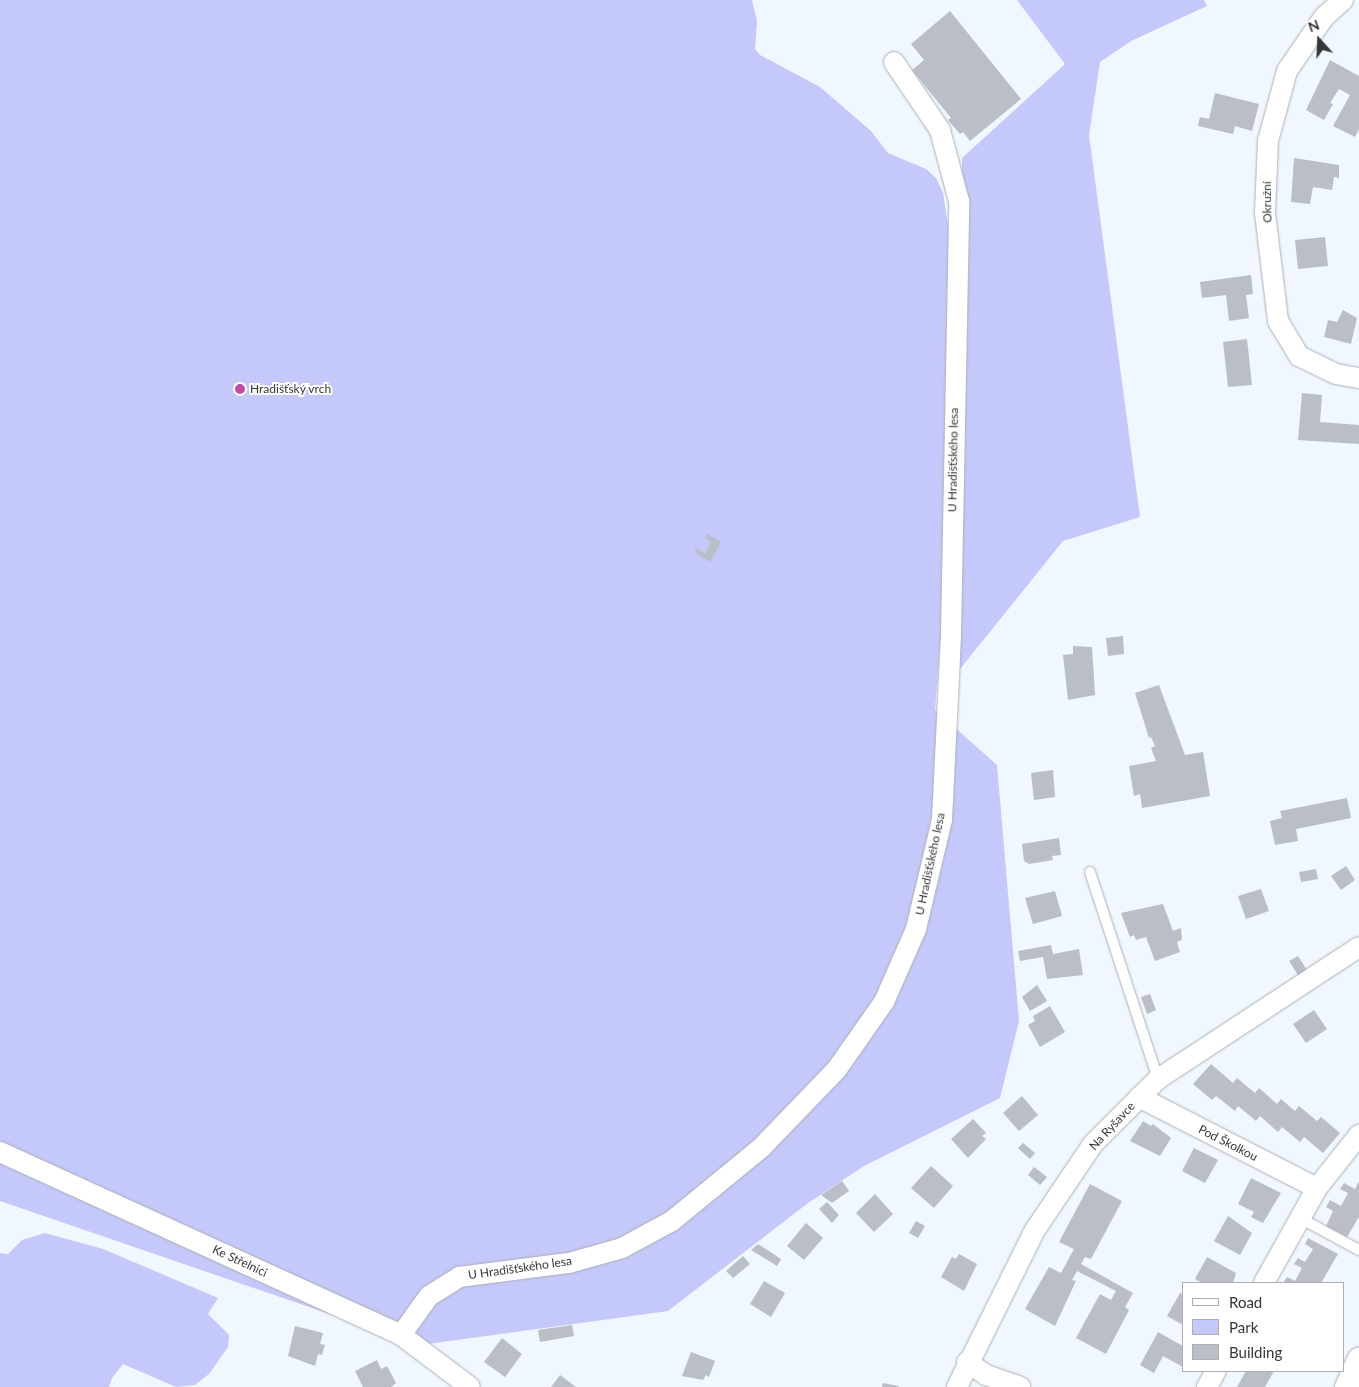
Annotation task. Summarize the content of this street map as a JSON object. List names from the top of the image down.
{
  "streets": {
    "street": [
      "Okružní",
      "U Hradišťského lesa",
      "Na Ryšavce",
      "Pod Školkou",
      "Ke Střelnici"
    ]
  },
  "crossings": [
    ["U Hradišťského lesa", "Ke Střelnici"],
    ["Na Ryšavce", "Pod Školkou"]
  ],
  "places": ["Hradišťský vrch"],
  "legend": ["Road", "Park", "Building"],
  "north": "top"
}
